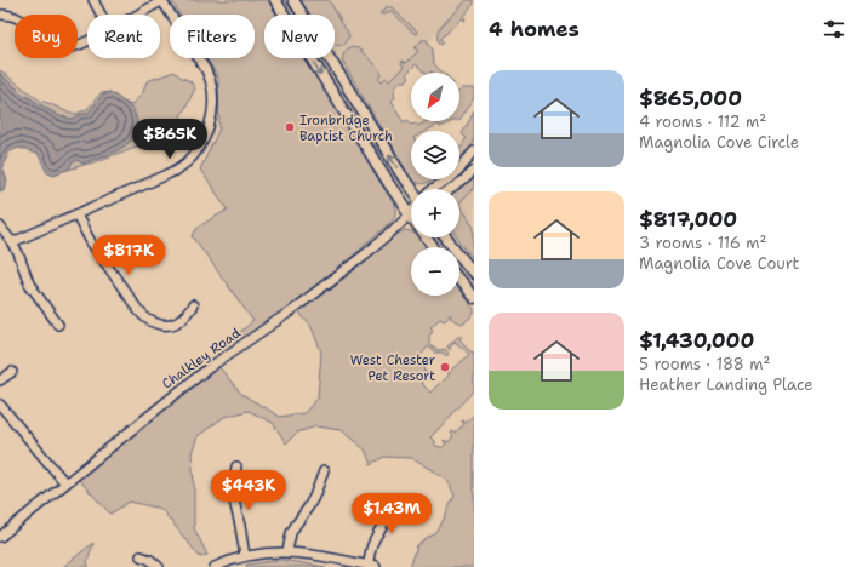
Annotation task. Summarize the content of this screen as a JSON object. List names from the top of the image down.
{
  "streets": {
    "street": ["Chalkley Road"]
  },
  "places": ["Ironbridge Baptist Church", "West Chester Pet Resort"],
  "north": "bottom left",
  "page": {
    "heading": "4 homes",
    "chip": [
      "Buy",
      "Rent",
      "Filters",
      "New"
    ],
    "list": [
      {
        "name": "$865,000",
        "note": "4 rooms · 112 m² · Magnolia Cove Circle"
      },
      {
        "name": "$817,000",
        "note": "3 rooms · 116 m² · Magnolia Cove Court"
      },
      {
        "name": "$1,430,000",
        "note": "5 rooms · 188 m² · Heather Landing Place"
      }
    ],
    "map_buttons": ["+", "−"],
    "price": [
      "$865K",
      "$817K",
      "$443K",
      "$1.43M"
    ]
  }
}
